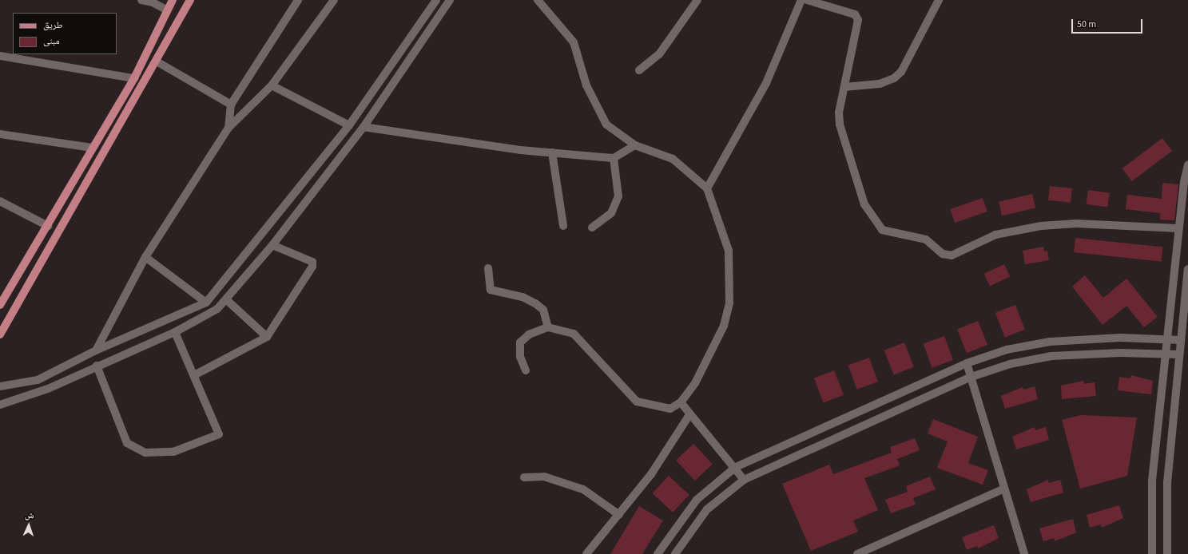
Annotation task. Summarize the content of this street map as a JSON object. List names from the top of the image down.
{
  "legend": ["طريق", "مبنى"],
  "scale_bar": "50 m",
  "north": "top"
}
